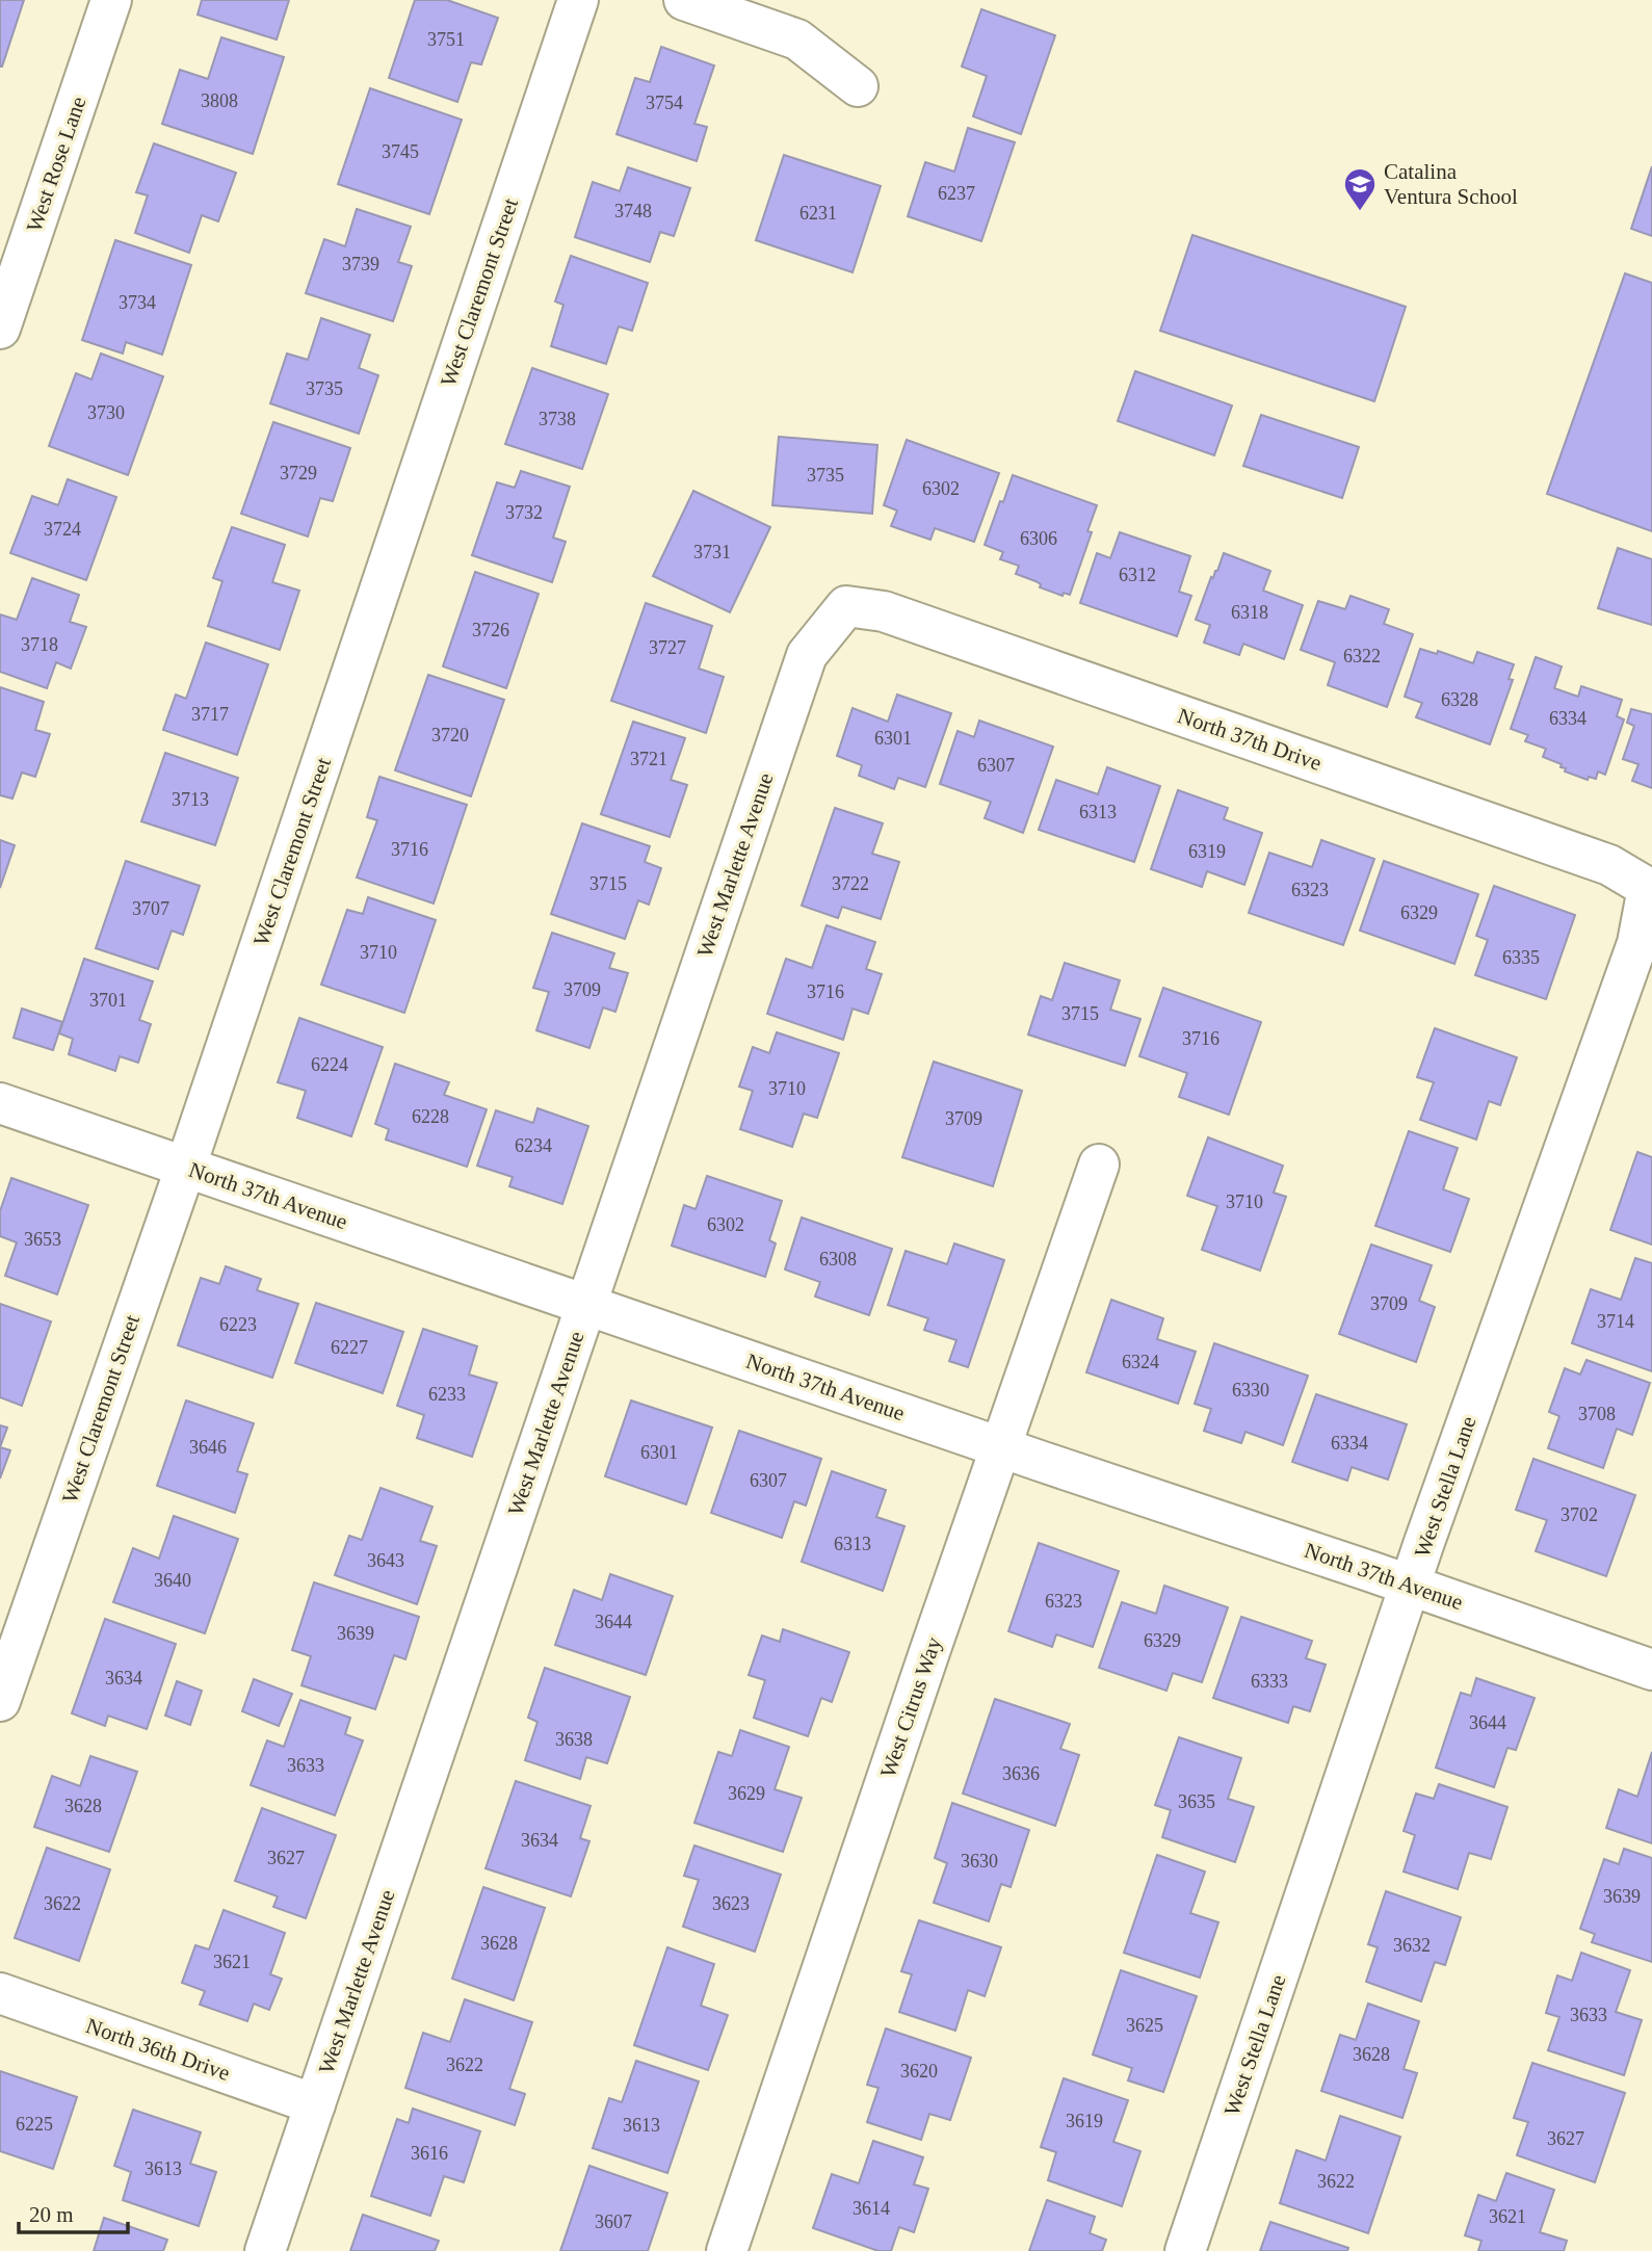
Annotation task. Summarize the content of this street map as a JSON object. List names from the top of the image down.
{
  "streets": {
    "street": [
      "West Rose Lane",
      "West Claremont Street",
      "North 37th Drive",
      "West Marlette Avenue",
      "North 37th Avenue",
      "West Stella Lane",
      "West Citrus Way",
      "North 36th Drive"
    ]
  },
  "crossings": [
    ["West Claremont Street", "North 37th Avenue"],
    ["North 37th Drive", "West Marlette Avenue"],
    ["North 37th Drive", "West Stella Lane"],
    ["West Marlette Avenue", "North 37th Avenue"],
    ["West Marlette Avenue", "North 36th Drive"],
    ["North 37th Avenue", "West Stella Lane"],
    ["North 37th Avenue", "West Citrus Way"]
  ],
  "places": {
    "school or university": ["Catalina Ventura School"]
  },
  "house_numbers": [
    "3751",
    "3808",
    "3754",
    "3745",
    "6237",
    "3748",
    "6231",
    "3739",
    "3734",
    "3735",
    "3730",
    "3738",
    "3729",
    "3735",
    "6302",
    "3732",
    "3724",
    "6306",
    "3731",
    "6312",
    "6318",
    "3726",
    "3718",
    "3727",
    "6322",
    "6328",
    "3717",
    "6334",
    "3720",
    "6301",
    "3721",
    "6307",
    "3713",
    "6313",
    "3716",
    "6319",
    "3715",
    "3722",
    "6323",
    "3707",
    "6329",
    "3710",
    "6335",
    "3709",
    "3716",
    "3701",
    "3715",
    "3716",
    "6224",
    "3710",
    "6228",
    "3709",
    "6234",
    "3710",
    "6302",
    "3653",
    "6308",
    "3709",
    "3714",
    "6223",
    "6227",
    "6324",
    "6330",
    "6233",
    "3708",
    "6334",
    "3646",
    "6301",
    "6307",
    "3702",
    "6313",
    "3643",
    "3640",
    "6323",
    "3644",
    "3639",
    "6329",
    "3634",
    "6333",
    "3644",
    "3638",
    "3633",
    "3636",
    "3629",
    "3635",
    "3628",
    "3634",
    "3627",
    "3630",
    "3639",
    "3622",
    "3623",
    "3628",
    "3632",
    "3621",
    "3633",
    "3625",
    "3628",
    "3622",
    "3620",
    "3619",
    "6225",
    "3613",
    "3627",
    "3616",
    "3613",
    "3622",
    "3614",
    "3621",
    "3607"
  ],
  "scale_bar": "20 m"
}
